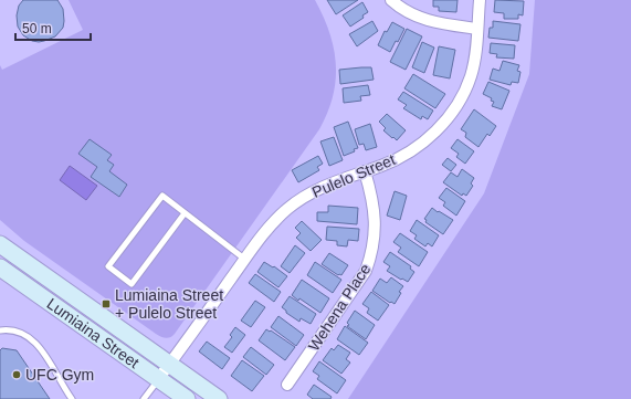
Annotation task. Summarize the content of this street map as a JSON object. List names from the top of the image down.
{
  "streets": {
    "main road": ["Lumiaina Street"],
    "street": ["Pulelo Street", "Wehena Place"]
  },
  "crossings": [
    ["Pulelo Street", "Wehena Place"],
    ["Pulelo Street", "Lumiaina Street"]
  ],
  "places": {
    "transit": ["Lumiaina Street + Pulelo Street"],
    "other": ["UFC Gym"]
  },
  "scale_bar": "50 m"
}
